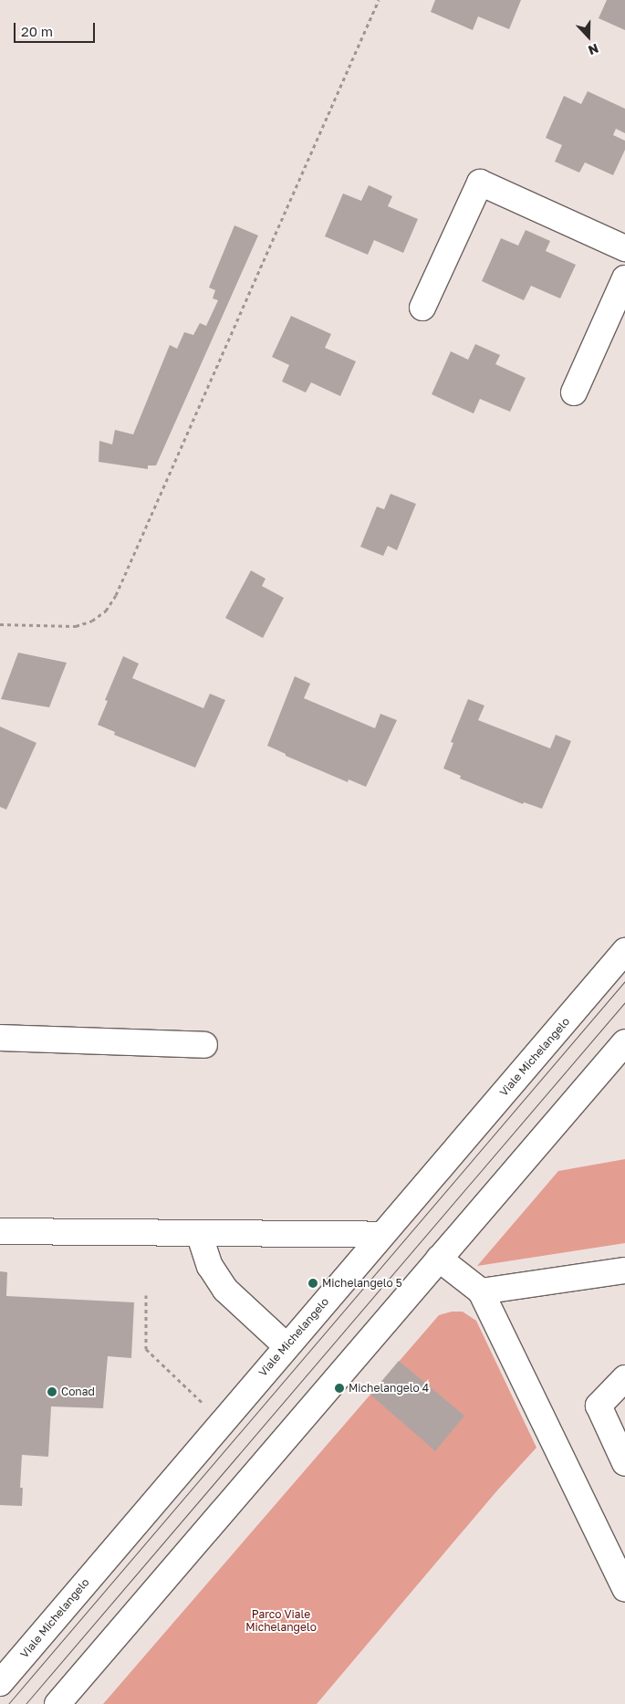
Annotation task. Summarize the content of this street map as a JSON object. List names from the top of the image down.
{
  "streets": {
    "street": ["Viale Michelangelo"]
  },
  "parks": ["Parco Viale Michelangelo"],
  "places": ["Michelangelo 5", "Michelangelo 4", "Conad"],
  "scale_bar": "20 m",
  "north": "bottom"
}
